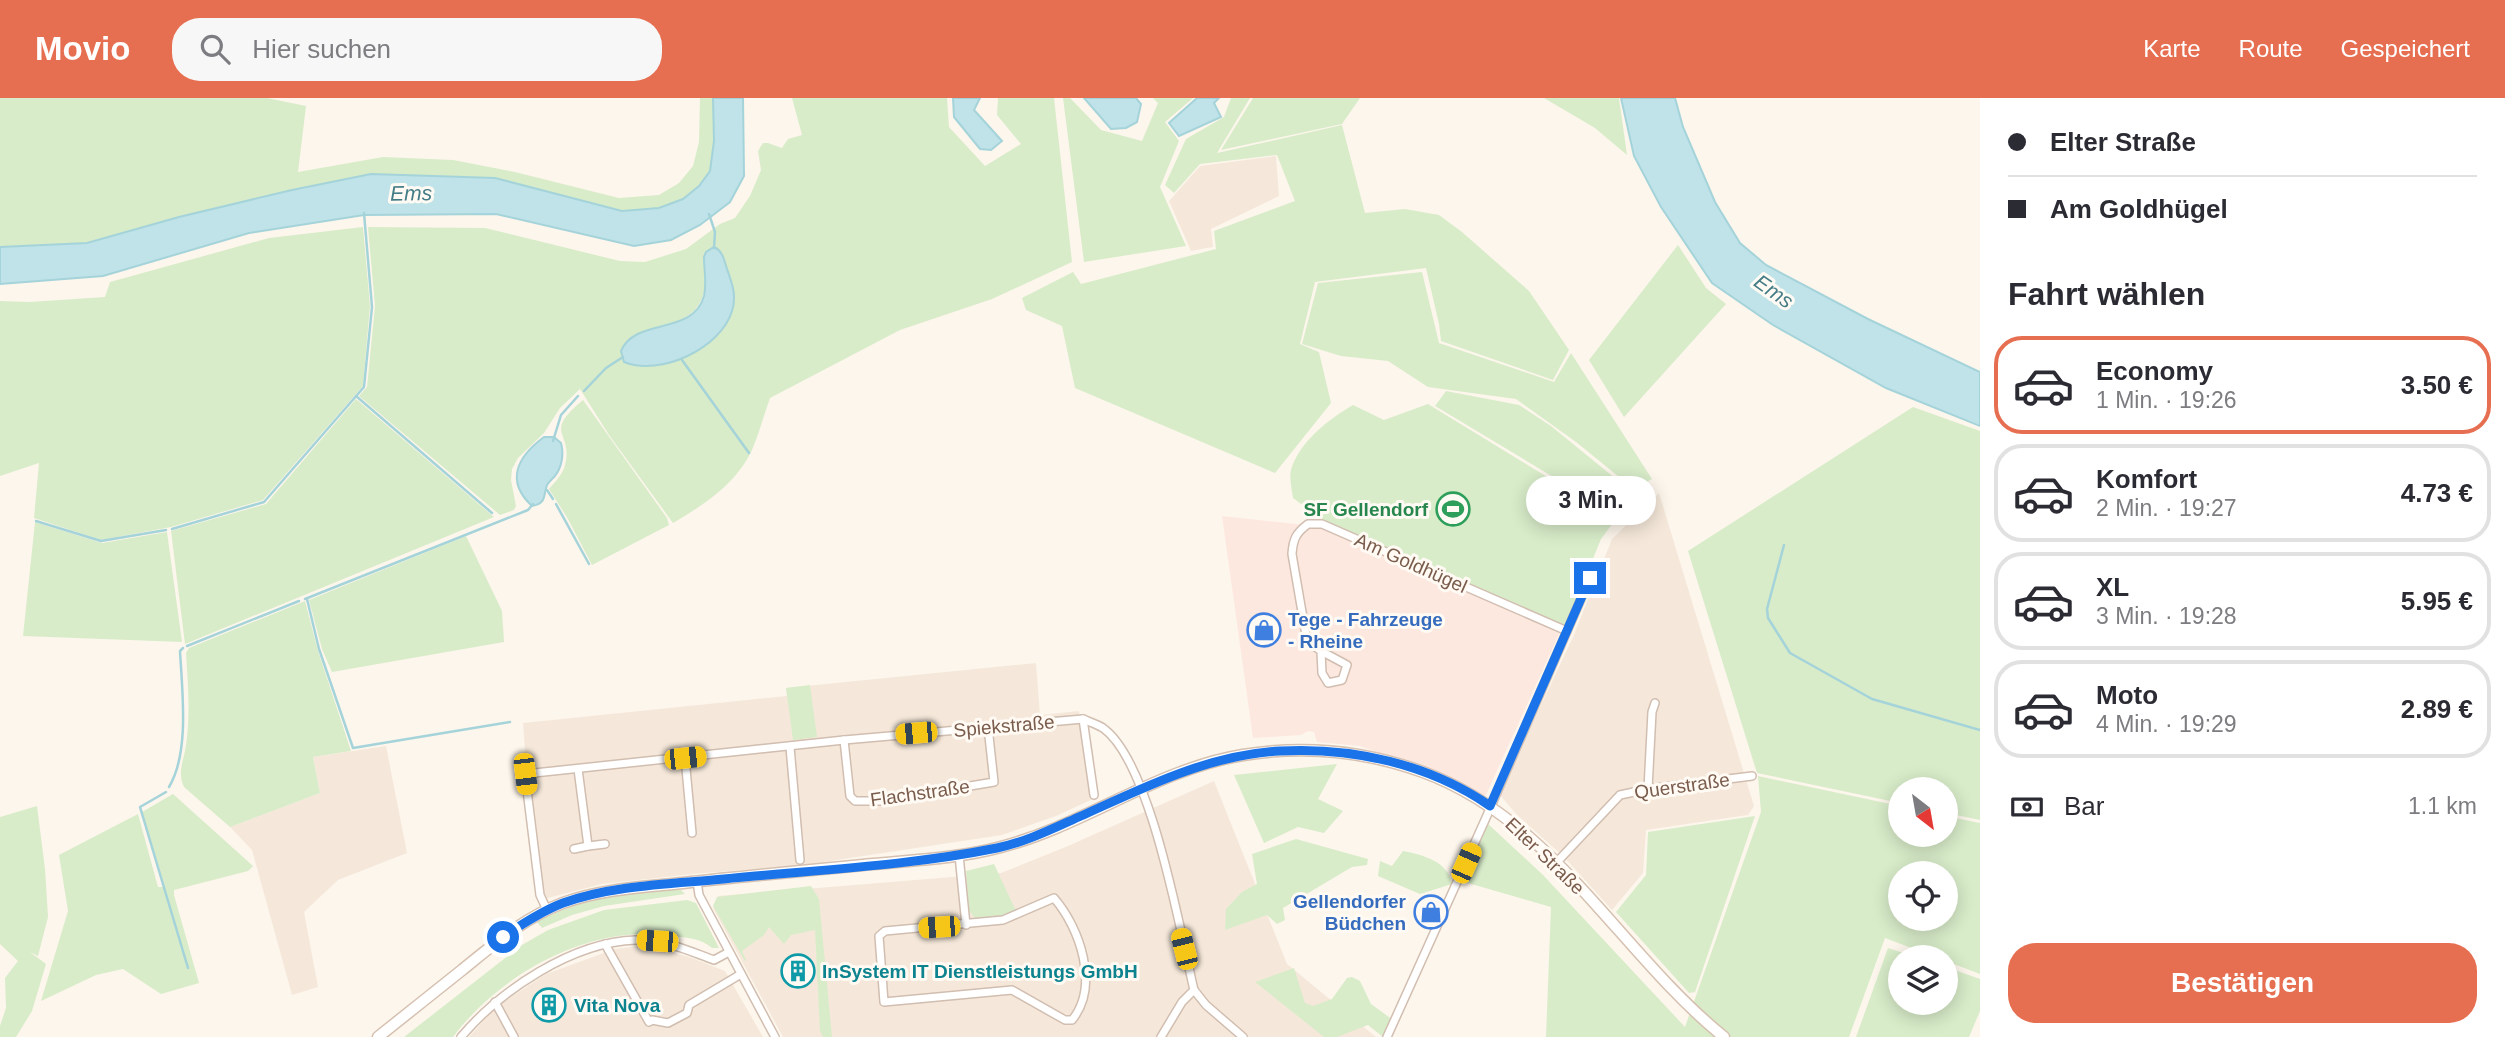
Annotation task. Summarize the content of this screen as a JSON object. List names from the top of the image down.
{
  "streets": {
    "main road": ["Elter Straße"],
    "street": [
      "Am Goldhügel",
      "Spiekstraße",
      "Querstraße",
      "Flachstraße"
    ]
  },
  "crossings": [
    ["Spiekstraße", "Flachstraße"],
    ["Spiekstraße", "Elter Straße"],
    ["Querstraße", "Elter Straße"]
  ],
  "water": ["Ems"],
  "places": {
    "sports": ["SF Gellendorf"],
    "shop": ["Tege - Fahrzeuge - Rheine", "Gellendorfer Büdchen"],
    "building": ["InSystem IT Dienstleistungs GmbH", "Vita Nova"]
  },
  "north": "bottom right",
  "page": {
    "header": "Movio",
    "search": "Hier suchen",
    "nav": ["Karte", "Route", "Gespeichert"],
    "banner": ["Elter Straße", "Am Goldhügel"],
    "heading": "Fahrt wählen",
    "list": [
      {
        "name": "Economy",
        "note": "1 Min. · 19:26",
        "value": "3.50 €"
      },
      {
        "name": "Komfort",
        "note": "2 Min. · 19:27",
        "value": "4.73 €"
      },
      {
        "name": "XL",
        "note": "3 Min. · 19:28",
        "value": "5.95 €"
      },
      {
        "name": "Moto",
        "note": "4 Min. · 19:29",
        "value": "2.89 €"
      }
    ],
    "bubble": "3 Min.",
    "pay": ["Bar", "1.1 km"],
    "buttons": "Bestätigen"
  }
}
